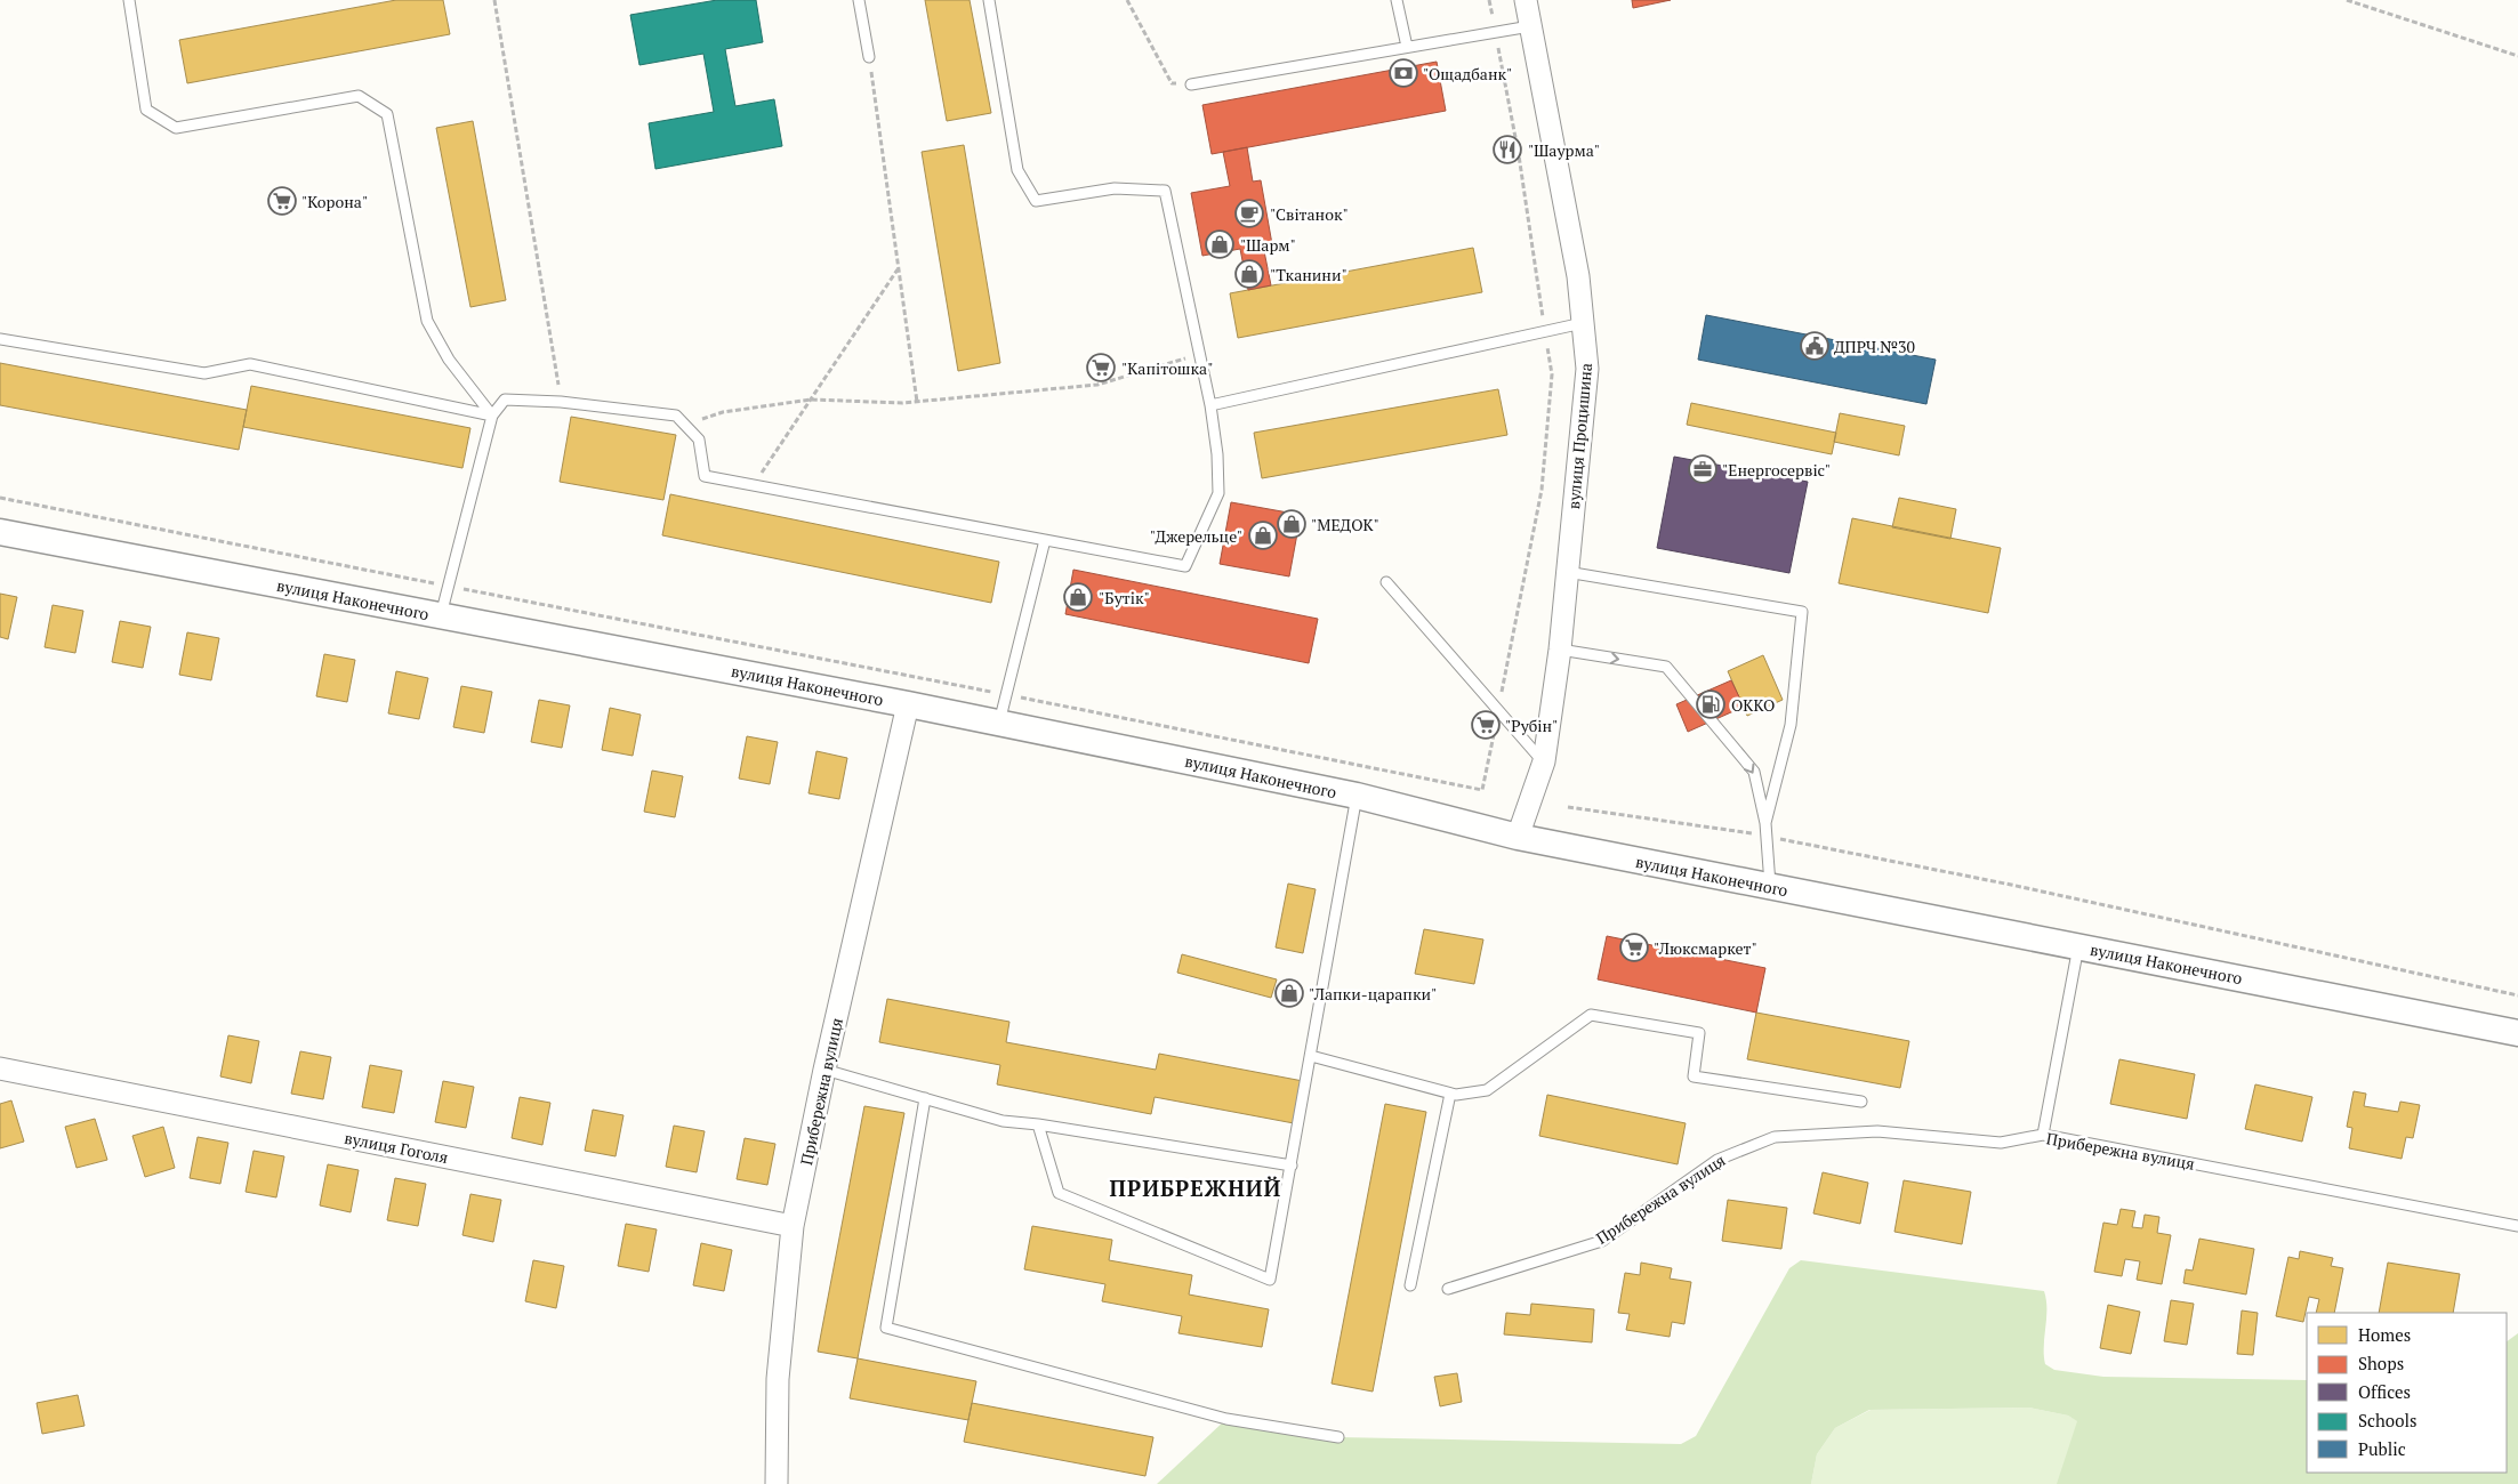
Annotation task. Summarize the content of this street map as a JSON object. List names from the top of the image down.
{
  "streets": {
    "street": [
      "вулиця Процишина",
      "вулиця Наконечного",
      "Прибережна вулиця",
      "вулиця Гоголя"
    ]
  },
  "crossings": [
    ["вулиця Процишина", "вулиця Наконечного"],
    ["вулиця Наконечного", "Прибережна вулиця"],
    ["Прибережна вулиця", "вулиця Гоголя"]
  ],
  "districts": ["ПРИБРЕЖНИЙ"],
  "places": {
    "bank": ["\"Ощадбанк\""],
    "restaurant": ["\"Шаурма\""],
    "supermarket": [
      "\"Корона\"",
      "\"Капітошка\"",
      "\"Рубін\"",
      "\"Люксмаркет\""
    ],
    "cafe": ["\"Світанок\""],
    "shop": [
      "\"Шарм\"",
      "\"Тканини\"",
      "\"МЕДОК\"",
      "\"Джерельце\"",
      "\"Бутік\"",
      "\"Лапки-царапки\""
    ],
    "public building": ["ДПРЧ №30"],
    "office": ["\"Енергосервіс\""],
    "fuel station": ["ОККО"]
  },
  "legend": [
    "Homes",
    "Shops",
    "Offices",
    "Schools",
    "Public"
  ]
}
